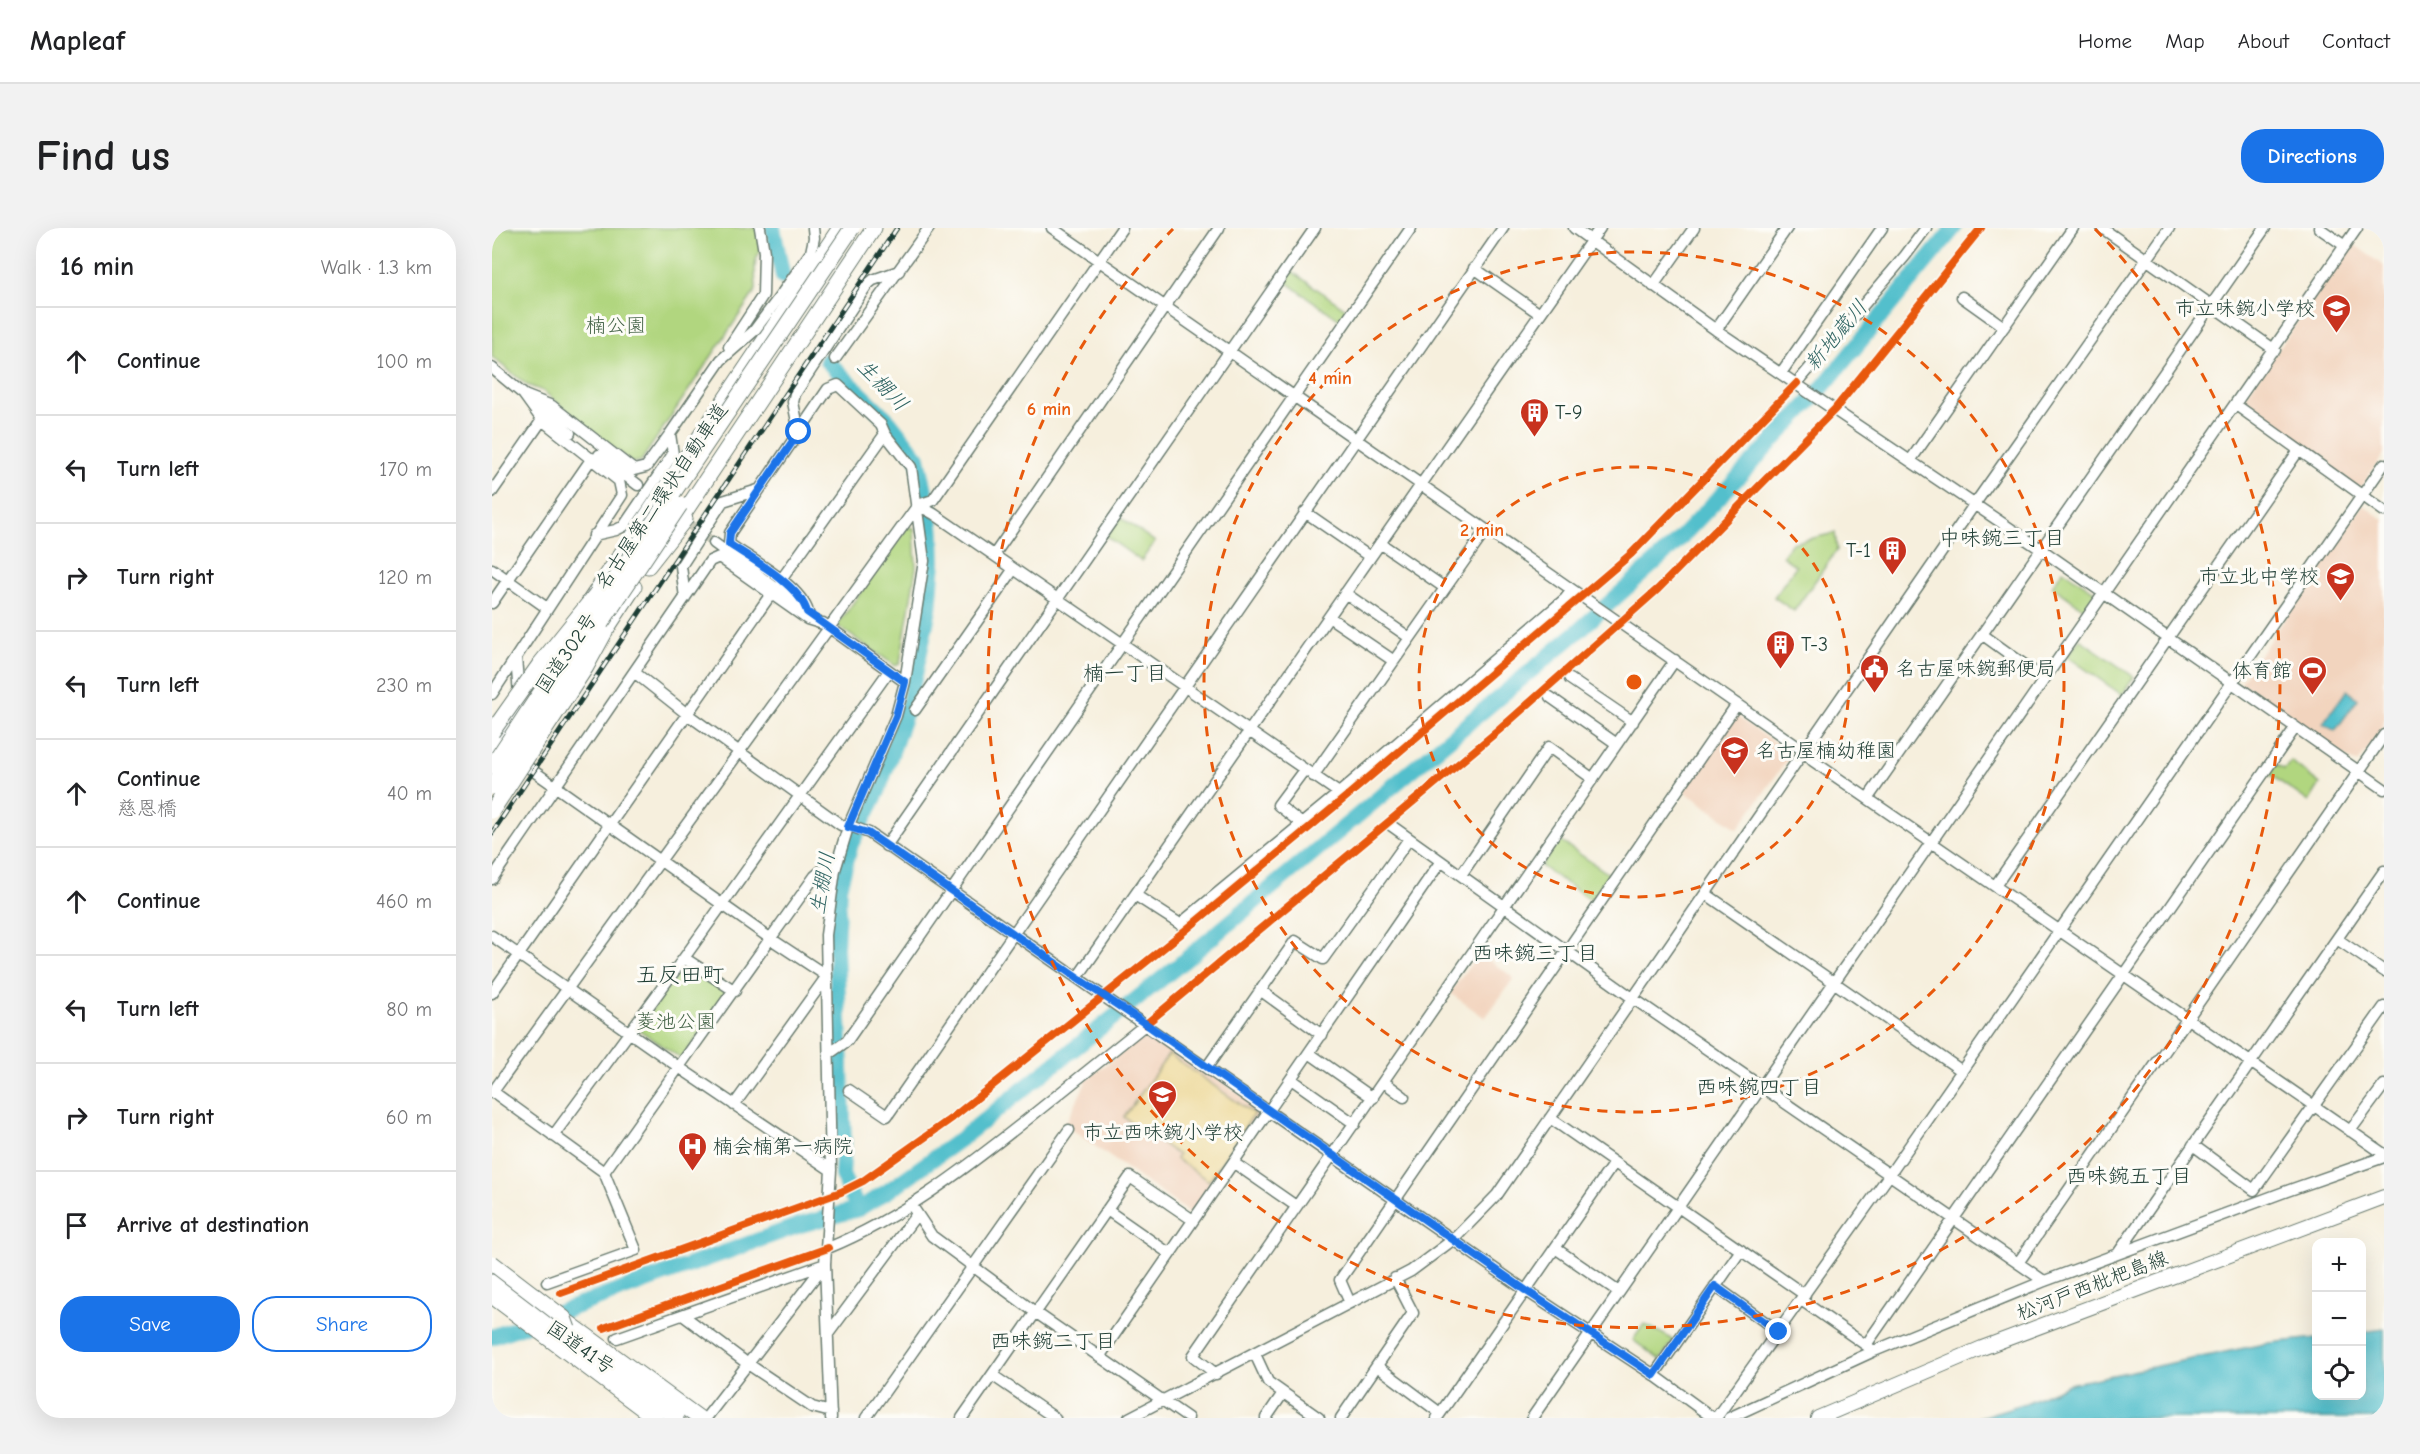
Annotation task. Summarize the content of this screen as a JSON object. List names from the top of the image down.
{
  "streets": {
    "highway": ["名古屋第二環状自動車道", "国道302号", "国道41号"],
    "main road": ["松河戸西枇杷島線"]
  },
  "crossings": [
    ["名古屋第二環状自動車道", "国道302号"]
  ],
  "districts": [
    "中味鋺三丁目",
    "楠一丁目",
    "西味鋺三丁目",
    "五反田町",
    "西味鋺四丁目",
    "西味鋺五丁目",
    "西味鋺二丁目"
  ],
  "water": ["新地蔵川", "生棚川"],
  "parks": ["楠公園", "菱池公園"],
  "places": {
    "school or university": [
      "市立味鋺小学校",
      "市立北中学校",
      "名古屋楠幼稚園",
      "市立西味鋺小学校"
    ],
    "building": ["T-9", "T-1", "T-3"],
    "public building": ["名古屋味鋺郵便局"],
    "sports": ["体育館"],
    "hospital": ["楠会楠第一病院"]
  },
  "page": {
    "header": "Mapleaf",
    "nav": [
      "Home",
      "Map",
      "About",
      "Contact"
    ],
    "buttons": [
      "Directions",
      ["Save", "Share"]
    ],
    "title": "Find us",
    "heading": ["16 min", "Walk · 1.3 km"],
    "list": [
      ["Continue", "100 m"],
      ["Turn left", "170 m"],
      ["Turn right", "120 m"],
      ["Turn left", "230 m"],
      ["Continue", "慈恩橋", "40 m"],
      ["Continue", "460 m"],
      ["Turn left", "80 m"],
      ["Turn right", "60 m"],
      "Arrive at destination"
    ],
    "map_buttons": ["+", "−"]
  },
  "rings": ["4 min", "6 min", "2 min"]
}
